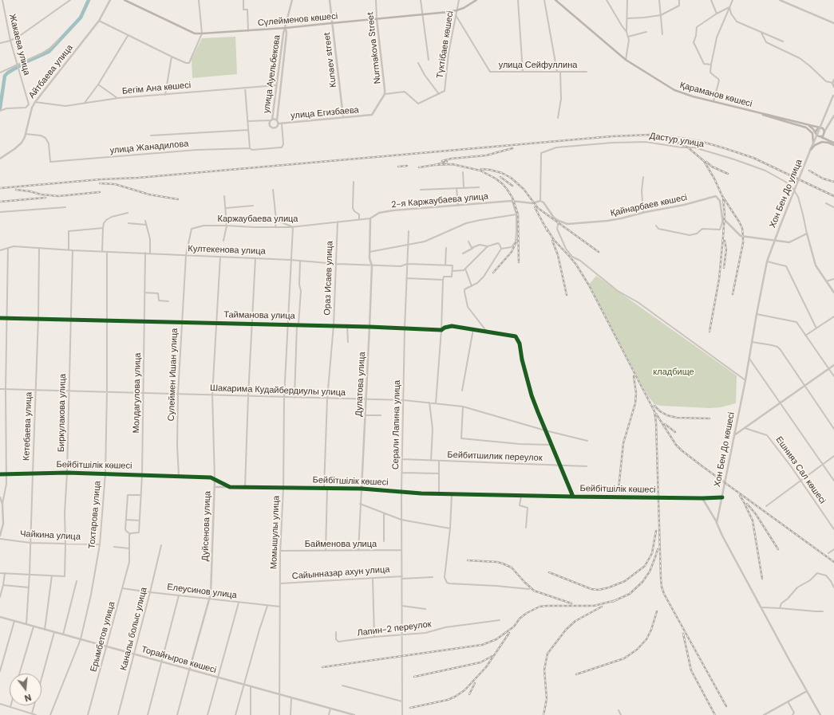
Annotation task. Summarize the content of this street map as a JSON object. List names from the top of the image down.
{
  "streets": {
    "main road": ["Сүлейменов көшесі", "Қараманов көшесі"],
    "street": [
      "Жакаева улица",
      "Түктібаев көшесі",
      "Nurmakova Street",
      "Kunaev street",
      "улица Сейфуллина",
      "Айтбаева улица",
      "улица Ауельбекова",
      "Бегім Ана көшесі",
      "улица Егизбаева",
      "Дастур улица",
      "улица Жанадилова",
      "Хон Бен До улица",
      "2-я Каржаубаева улица",
      "Қайнарбаев көшесі",
      "Каржаубаева улица",
      "Култекенова улица",
      "Ораз Исаев улица",
      "Тайманова улица",
      "Сулеймен Ишан улица",
      "Дулатова улица",
      "Шакарима Кудайбердиулы улица",
      "Молдагулова улица",
      "Биркулакова улица",
      "Серали Лапина улица",
      "Кетебаева улица",
      "Хон Бен До көшесі",
      "Бейбитшилик переулок",
      "Бейбітшілік көшесі",
      "Ешнияз Сал көшесі",
      "Тохтарова улица",
      "Дуйсенова улица",
      "Момышулы улица",
      "Чайкина улица",
      "Байменова улица",
      "Сайынназар ахун улица",
      "Елеусинов улица",
      "Каналы болыс улица",
      "Лапин-2 переулок",
      "Ерымбетов улица",
      "Торайғыров көшесі"
    ]
  },
  "crossings": [
    ["Сүлейменов көшесі", "Түктібаев көшесі"],
    ["Сүлейменов көшесі", "Nurmakova Street"],
    ["Сүлейменов көшесі", "Kunaev street"],
    ["Сүлейменов көшесі", "улица Ауельбекова"],
    ["Түктібаев көшесі", "улица Сейфуллина"],
    ["Nurmakova Street", "улица Егизбаева"],
    ["Kunaev street", "улица Егизбаева"],
    ["Айтбаева улица", "Бегім Ана көшесі"],
    ["Айтбаева улица", "улица Жанадилова"],
    ["улица Ауельбекова", "Бегім Ана көшесі"],
    ["улица Ауельбекова", "улица Егизбаева"],
    ["улица Егизбаева", "улица Жанадилова"],
    ["Хон Бен До улица", "Хон Бен До көшесі"],
    ["2-я Каржаубаева улица", "Каржаубаева улица"],
    ["2-я Каржаубаева улица", "Дулатова улица"],
    ["Каржаубаева улица", "Култекенова улица"],
    ["Каржаубаева улица", "Ораз Исаев улица"],
    ["Каржаубаева улица", "Сулеймен Ишан улица"],
    ["Каржаубаева улица", "Дулатова улица"],
    ["Каржаубаева улица", "Момышулы улица"],
    ["Култекенова улица", "Ораз Исаев улица"],
    ["Култекенова улица", "Сулеймен Ишан улица"],
    ["Култекенова улица", "Дулатова улица"],
    ["Култекенова улица", "Молдагулова улица"],
    ["Култекенова улица", "Биркулакова улица"],
    ["Култекенова улица", "Серали Лапина улица"],
    ["Култекенова улица", "Кетебаева улица"],
    ["Култекенова улица", "Тохтарова улица"],
    ["Култекенова улица", "Дуйсенова улица"],
    ["Култекенова улица", "Момышулы улица"],
    ["Ораз Исаев улица", "Тайманова улица"],
    ["Ораз Исаев улица", "Шакарима Кудайбердиулы улица"],
    ["Ораз Исаев улица", "Бейбітшілік көшесі"],
    ["Ораз Исаев улица", "Байменова улица"],
    ["Тайманова улица", "Сулеймен Ишан улица"],
    ["Тайманова улица", "Дулатова улица"],
    ["Тайманова улица", "Шакарима Кудайбердиулы улица"],
    ["Тайманова улица", "Молдагулова улица"],
    ["Тайманова улица", "Биркулакова улица"],
    ["Тайманова улица", "Серали Лапина улица"],
    ["Тайманова улица", "Кетебаева улица"],
    ["Тайманова улица", "Тохтарова улица"],
    ["Тайманова улица", "Дуйсенова улица"],
    ["Тайманова улица", "Момышулы улица"],
    ["Сулеймен Ишан улица", "Шакарима Кудайбердиулы улица"],
    ["Сулеймен Ишан улица", "Бейбітшілік көшесі"],
    ["Дулатова улица", "Шакарима Кудайбердиулы улица"],
    ["Дулатова улица", "Бейбітшілік көшесі"],
    ["Дулатова улица", "Байменова улица"],
    ["Шакарима Кудайбердиулы улица", "Молдагулова улица"],
    ["Шакарима Кудайбердиулы улица", "Биркулакова улица"],
    ["Шакарима Кудайбердиулы улица", "Серали Лапина улица"],
    ["Шакарима Кудайбердиулы улица", "Кетебаева улица"],
    ["Шакарима Кудайбердиулы улица", "Тохтарова улица"],
    ["Шакарима Кудайбердиулы улица", "Дуйсенова улица"],
    ["Шакарима Кудайбердиулы улица", "Момышулы улица"],
    ["Молдагулова улица", "Бейбітшілік көшесі"],
    ["Молдагулова улица", "Ерымбетов улица"],
    ["Биркулакова улица", "Бейбітшілік көшесі"],
    ["Биркулакова улица", "Чайкина улица"],
    ["Серали Лапина улица", "Бейбитшилик переулок"],
    ["Серали Лапина улица", "Бейбітшілік көшесі"],
    ["Серали Лапина улица", "Байменова улица"],
    ["Серали Лапина улица", "Сайынназар ахун улица"],
    ["Серали Лапина улица", "Лапин-2 переулок"],
    ["Кетебаева улица", "Бейбітшілік көшесі"],
    ["Кетебаева улица", "Чайкина улица"],
    ["Кетебаева улица", "Торайғыров көшесі"],
    ["Хон Бен До көшесі", "Бейбітшілік көшесі"],
    ["Бейбітшілік көшесі", "Тохтарова улица"],
    ["Бейбітшілік көшесі", "Дуйсенова улица"],
    ["Бейбітшілік көшесі", "Момышулы улица"],
    ["Тохтарова улица", "Чайкина улица"],
    ["Тохтарова улица", "Торайғыров көшесі"],
    ["Дуйсенова улица", "Елеусинов улица"],
    ["Дуйсенова улица", "Торайғыров көшесі"],
    ["Момышулы улица", "Байменова улица"],
    ["Момышулы улица", "Сайынназар ахун улица"],
    ["Момышулы улица", "Елеусинов улица"],
    ["Момышулы улица", "Торайғыров көшесі"],
    ["Елеусинов улица", "Каналы болыс улица"],
    ["Елеусинов улица", "Ерымбетов улица"],
    ["Каналы болыс улица", "Торайғыров көшесі"],
    ["Ерымбетов улица", "Торайғыров көшесі"]
  ],
  "parks": ["кладбище"],
  "north": "bottom"
}
